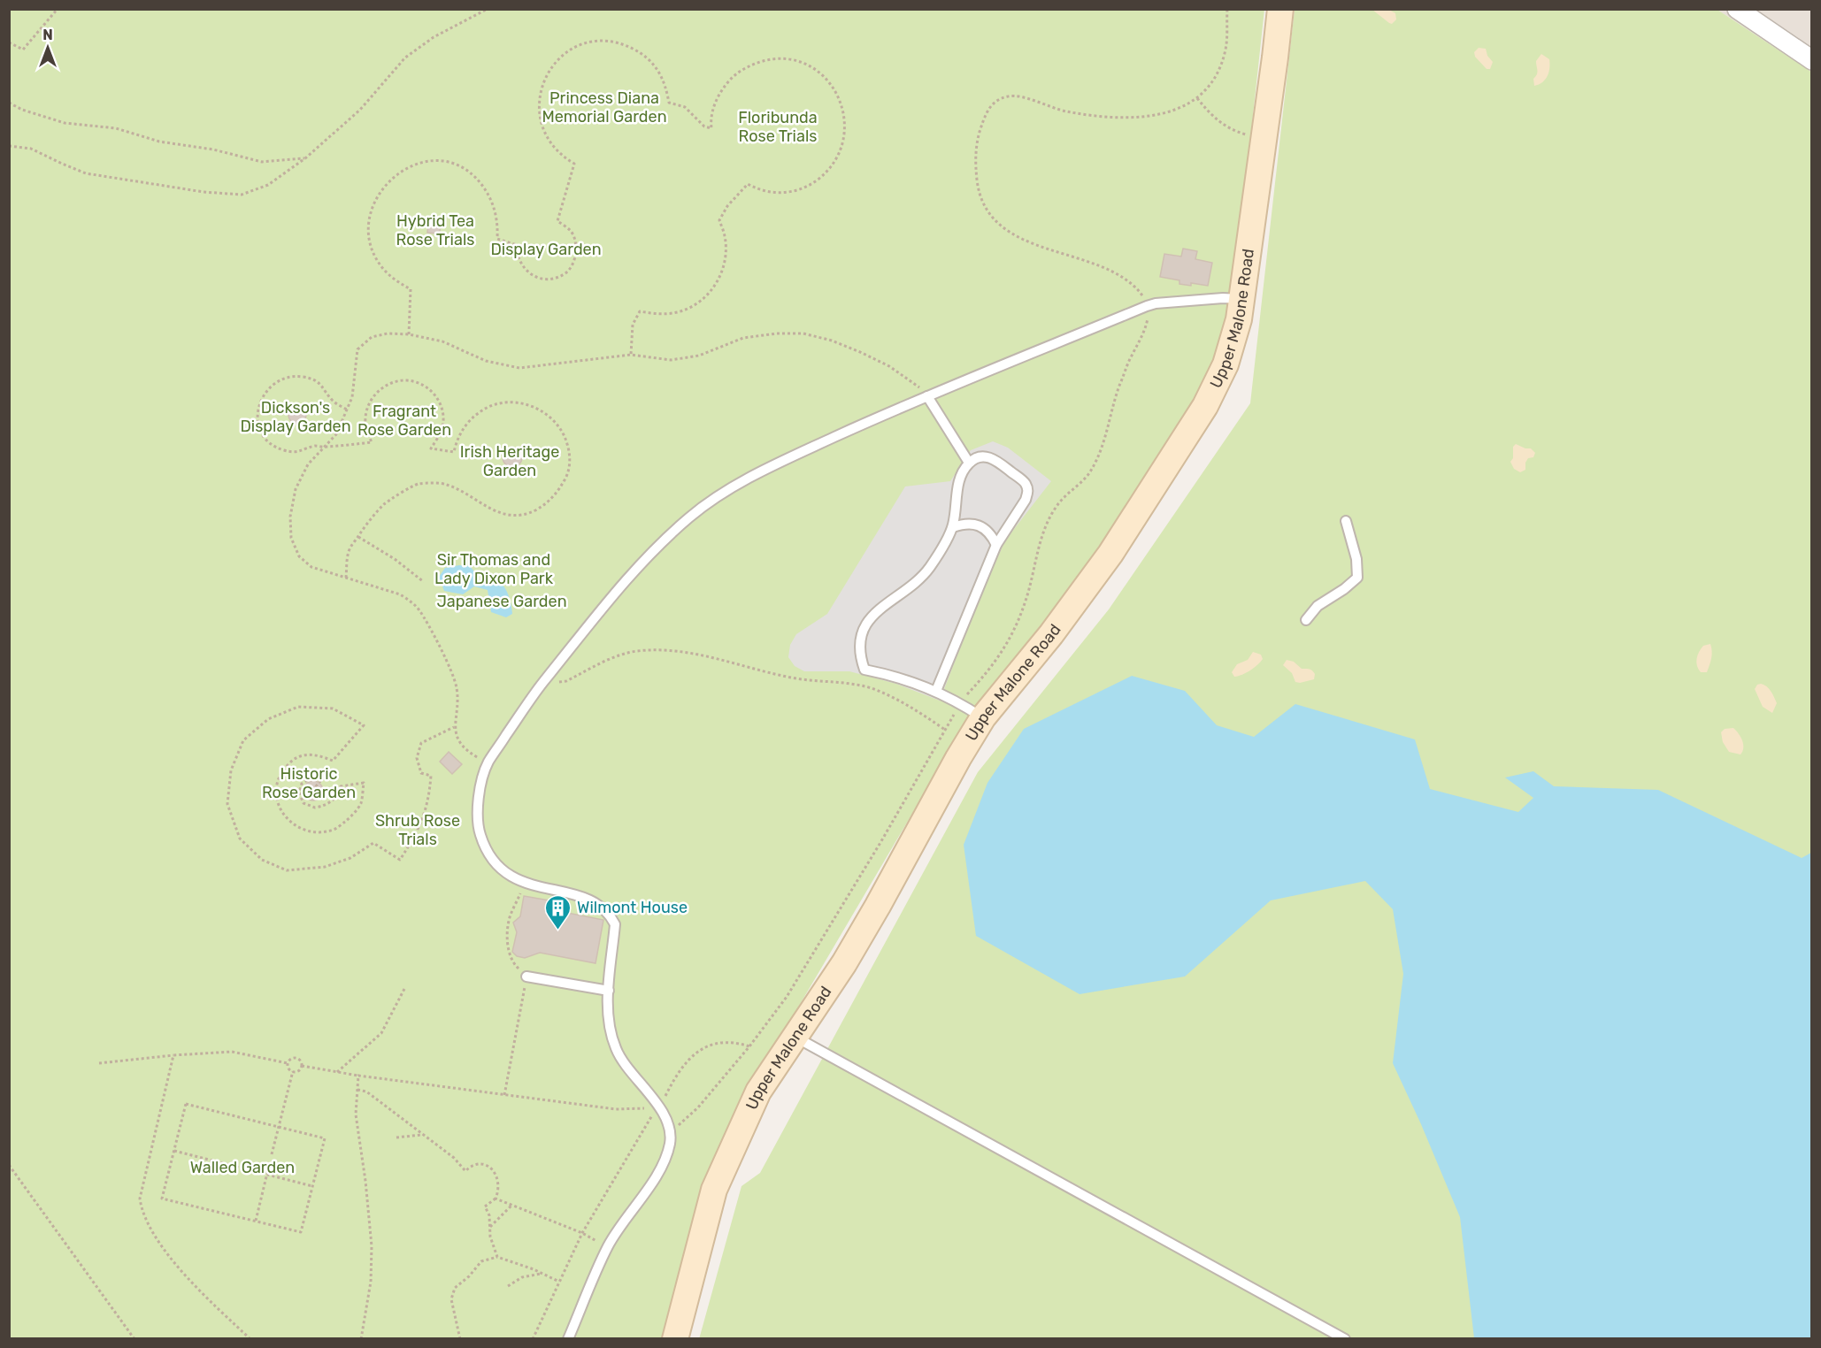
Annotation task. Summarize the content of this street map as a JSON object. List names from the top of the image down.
{
  "streets": {
    "main road": ["Upper Malone Road"]
  },
  "parks": [
    "Princess Diana Memorial Garden",
    "Floribunda Rose Trials",
    "Hybrid Tea Rose Trials",
    "Display Garden",
    "Dickson's Display Garden",
    "Fragrant Rose Garden",
    "Irish Heritage Garden",
    "Sir Thomas and Lady Dixon Park",
    "Japanese Garden",
    "Historic Rose Garden",
    "Shrub Rose Trials",
    "Walled Garden"
  ],
  "places": {
    "building": ["Wilmont House"]
  },
  "north": "top"
}
